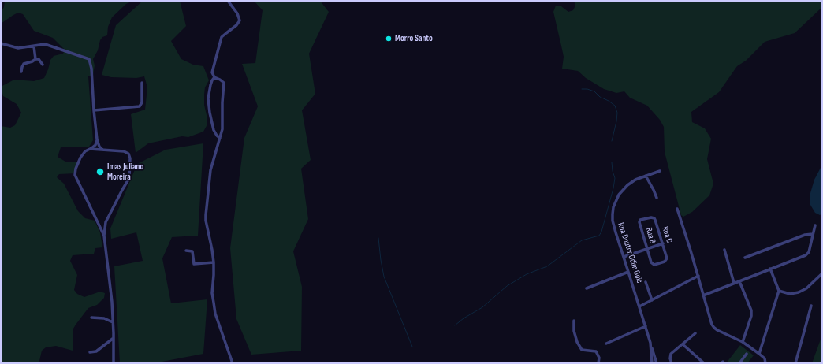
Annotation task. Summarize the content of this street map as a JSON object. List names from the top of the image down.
{
  "streets": {
    "street": ["Rua C", "Rua B", "Rua Doutor Odim Gois"]
  },
  "crossings": [
    ["Rua C", "Rua B"]
  ],
  "places": ["Morro Santo", "Imas Juliano Moreira"]
}
